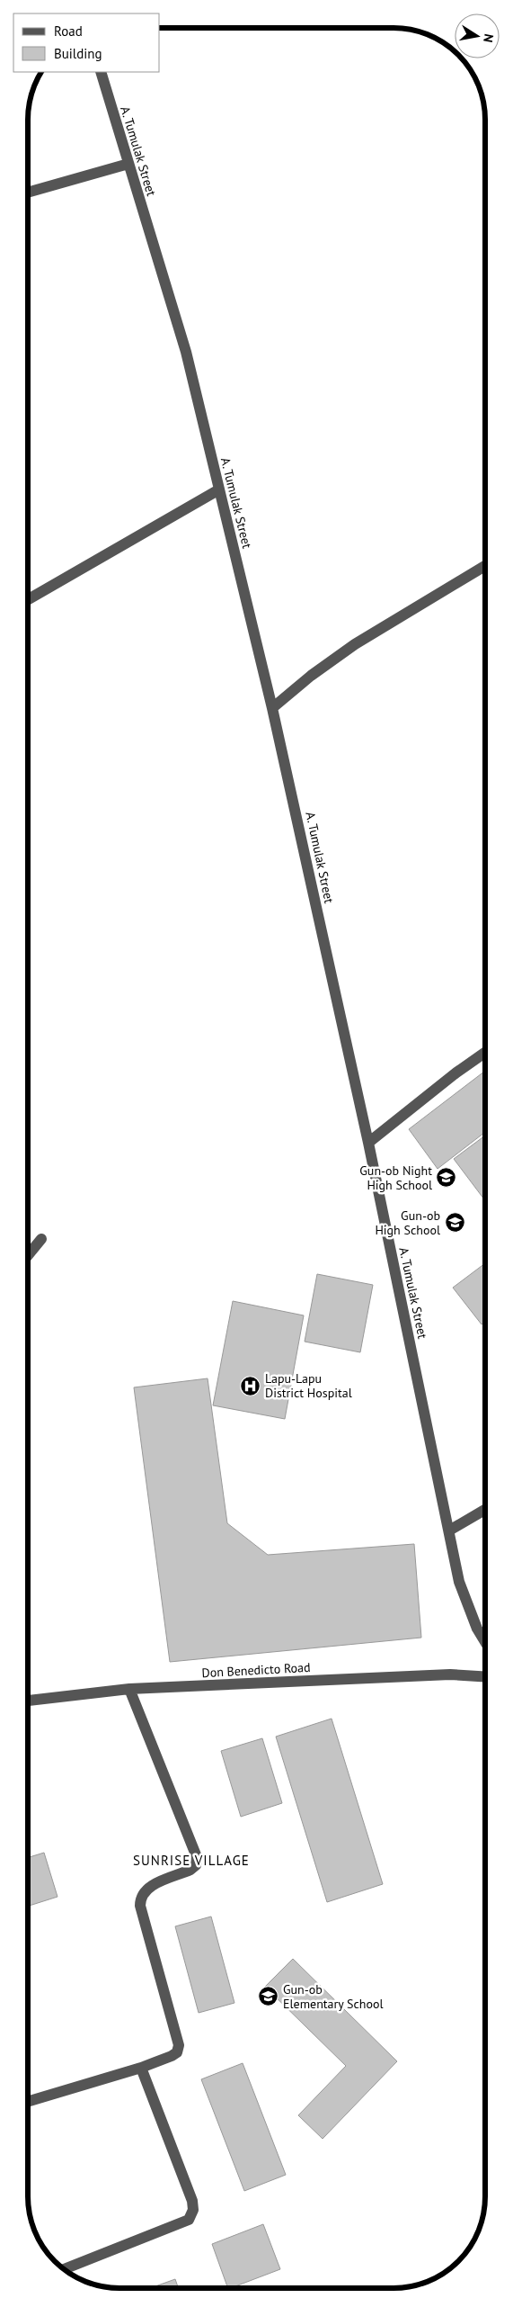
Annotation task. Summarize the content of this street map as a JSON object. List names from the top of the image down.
{
  "streets": {
    "street": ["A. Tumulak Street", "Don Benedicto Road"]
  },
  "districts": ["SUNRISE VILLAGE"],
  "places": {
    "school or university": ["Gun-ob Night High School", "Gun-ob High School", "Gun-ob Elementary School"],
    "hospital": ["Lapu-Lapu District Hospital"]
  },
  "legend": ["Road", "Building"],
  "north": "right"
}
